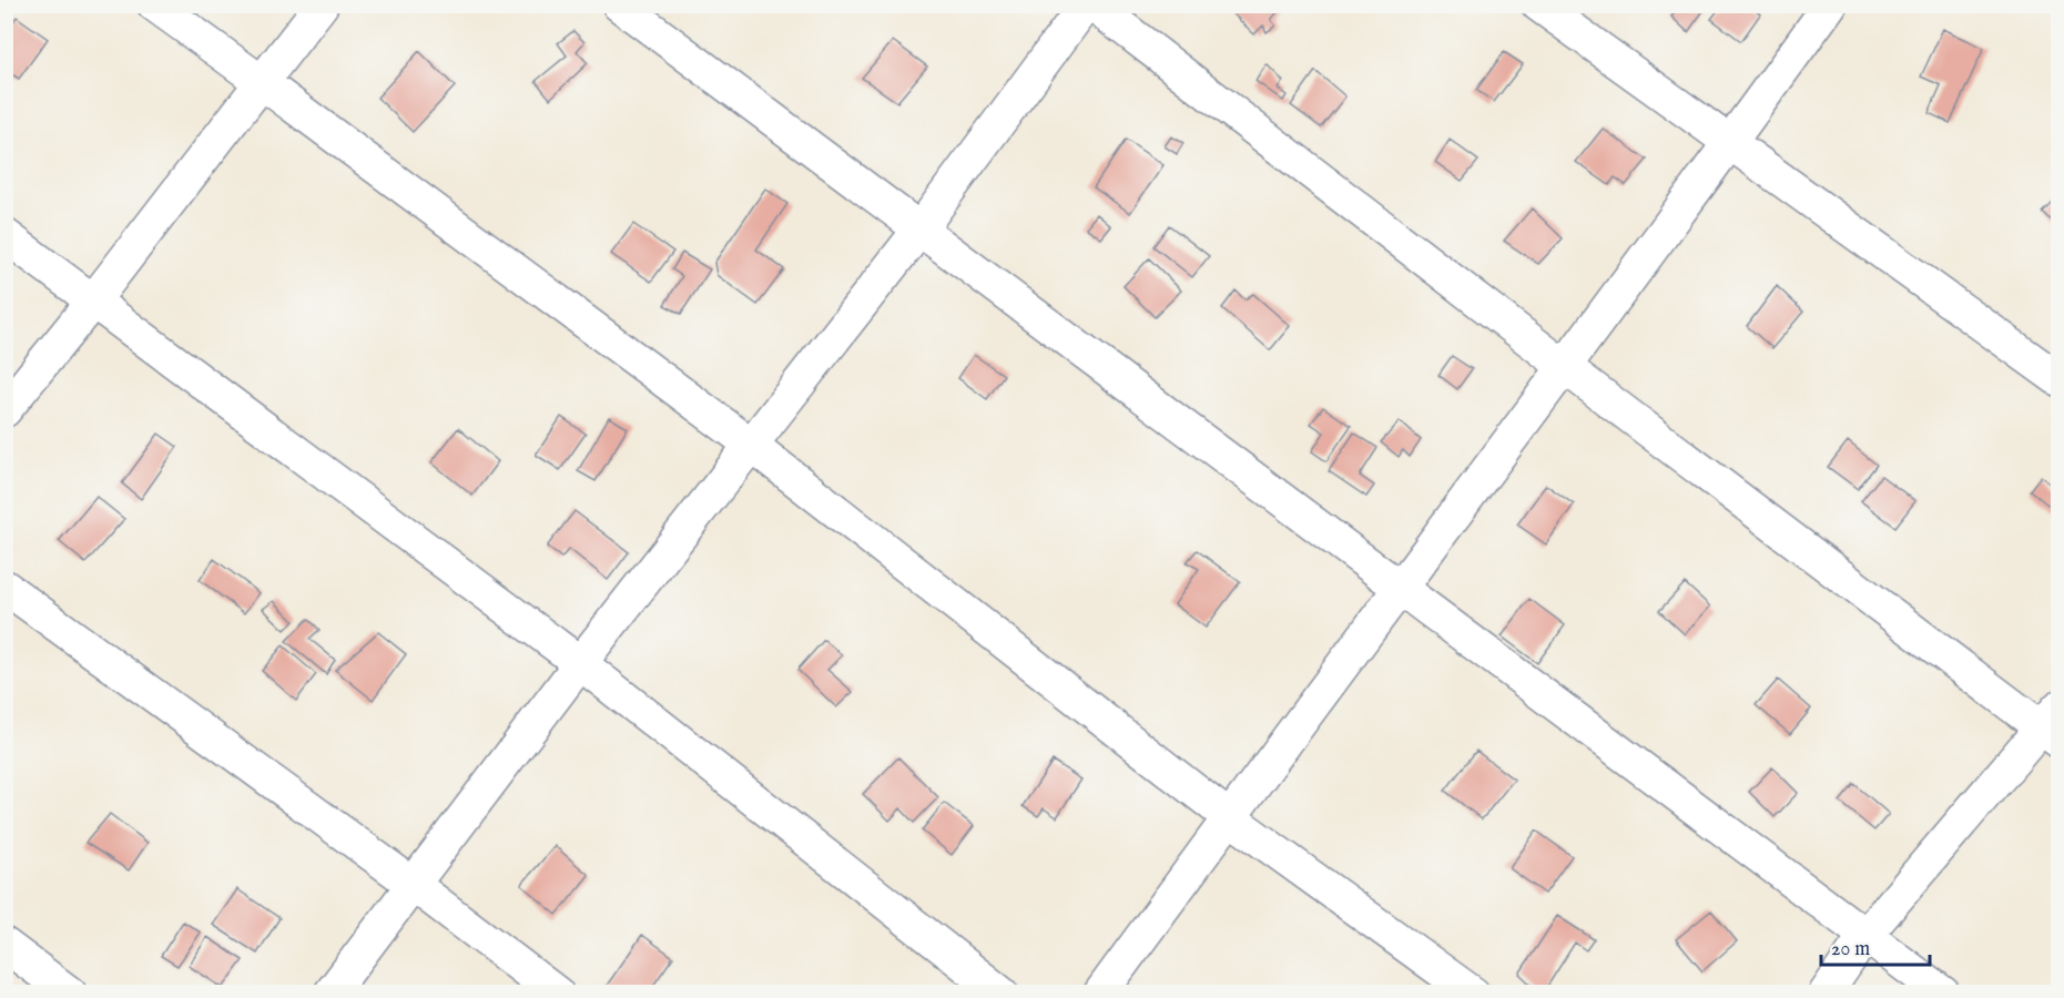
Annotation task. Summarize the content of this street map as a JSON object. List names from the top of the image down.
{
  "scale_bar": "20 m"
}
